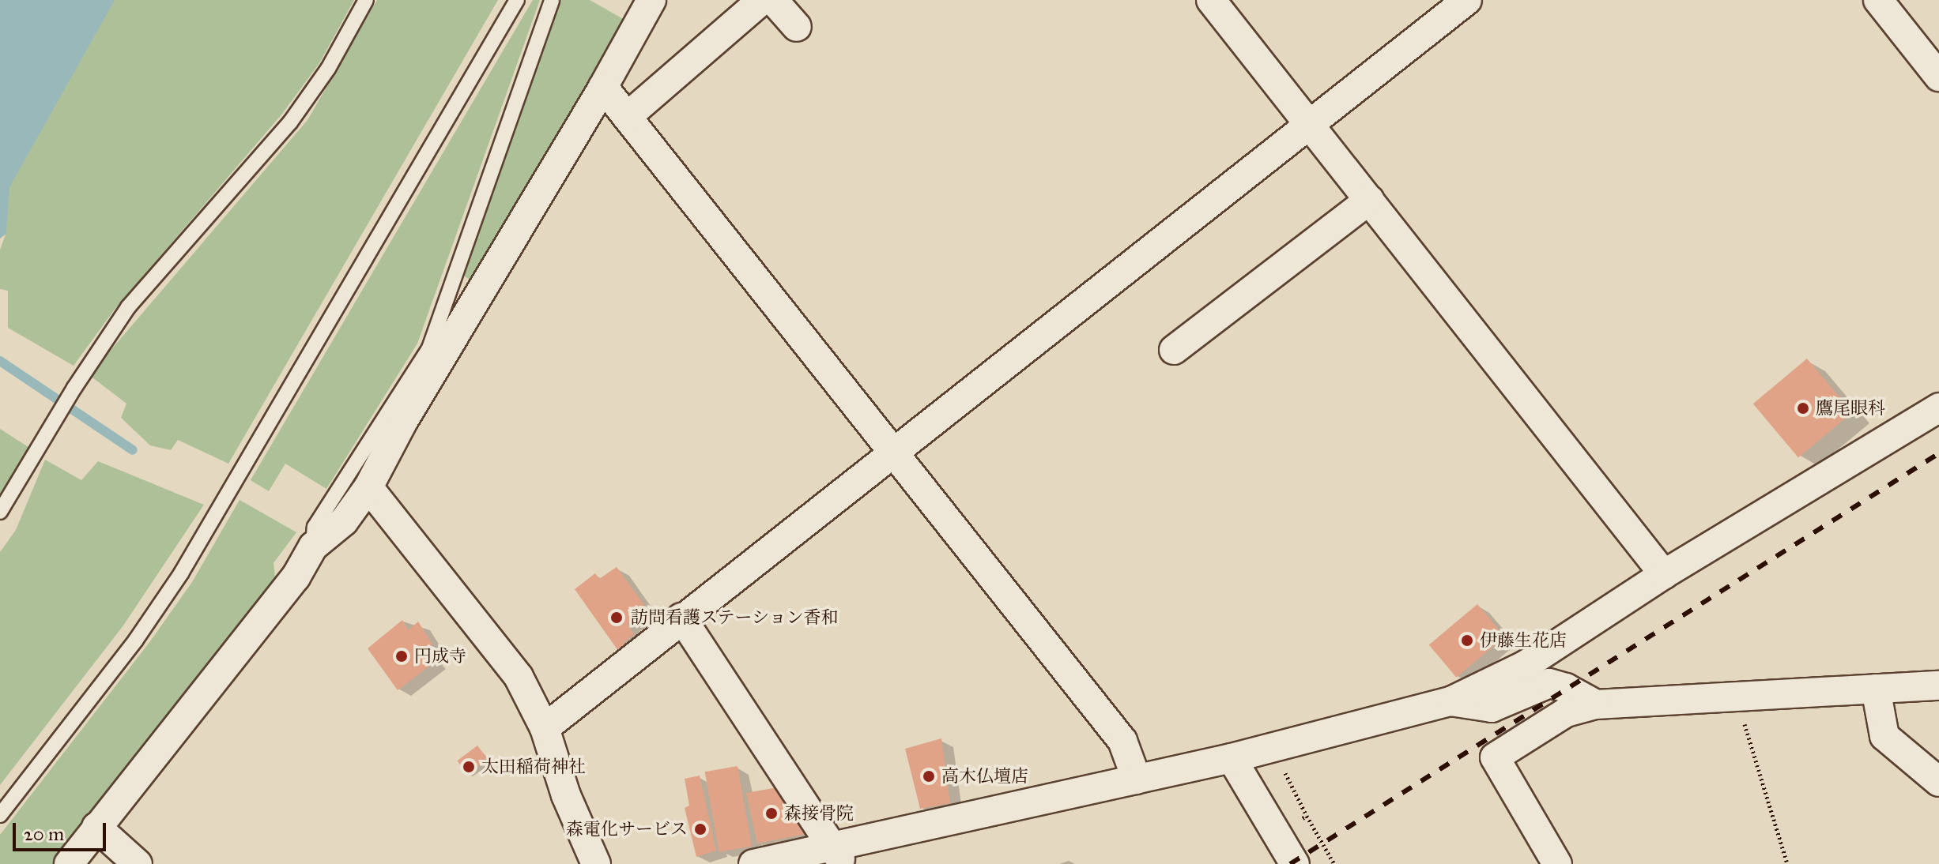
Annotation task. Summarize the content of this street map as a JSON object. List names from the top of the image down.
{
  "places": [
    "鷹尾眼科",
    "訪問看護ステーション香和",
    "伊藤生花店",
    "円成寺",
    "太田稲荷神社",
    "高木仏壇店",
    "森接骨院",
    "森電化サービス"
  ],
  "scale_bar": "20 m"
}
